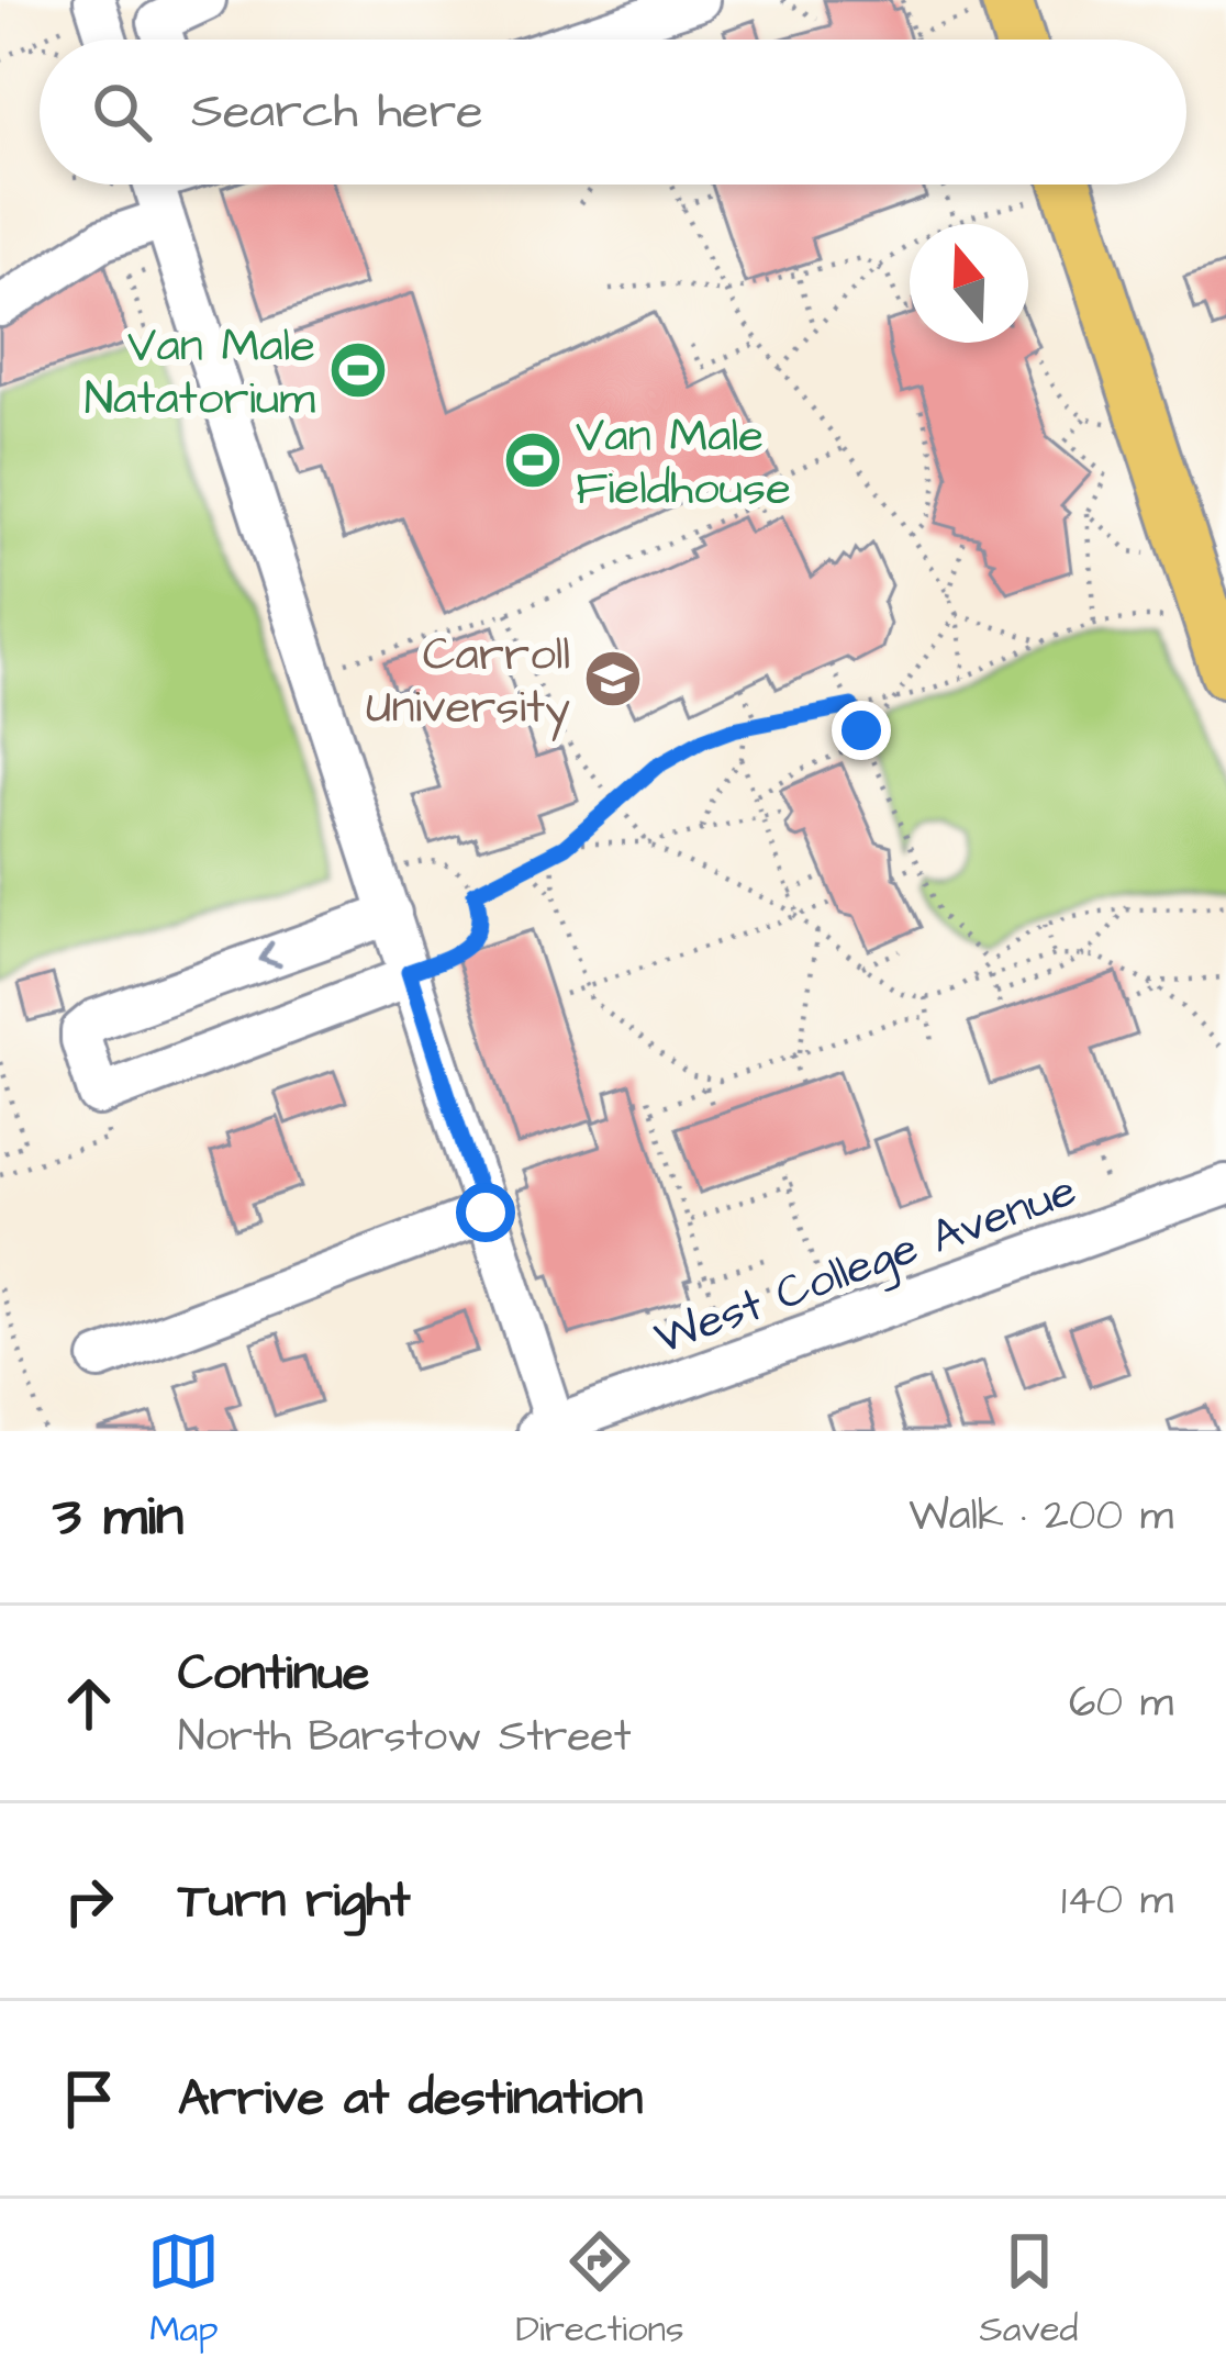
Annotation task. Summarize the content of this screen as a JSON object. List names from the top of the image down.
{
  "streets": {
    "street": ["West College Avenue"]
  },
  "places": {
    "sports": ["Van Male Natatorium", "Van Male Fieldhouse"],
    "school or university": ["Carroll University"]
  },
  "north": "top",
  "page": {
    "search": "Search here",
    "heading": ["3 min", "Walk · 200 m"],
    "list": [
      ["Continue", "North Barstow Street", "60 m"],
      ["Turn right", "140 m"],
      "Arrive at destination"
    ],
    "nav": ["Map", "Directions", "Saved"]
  }
}
